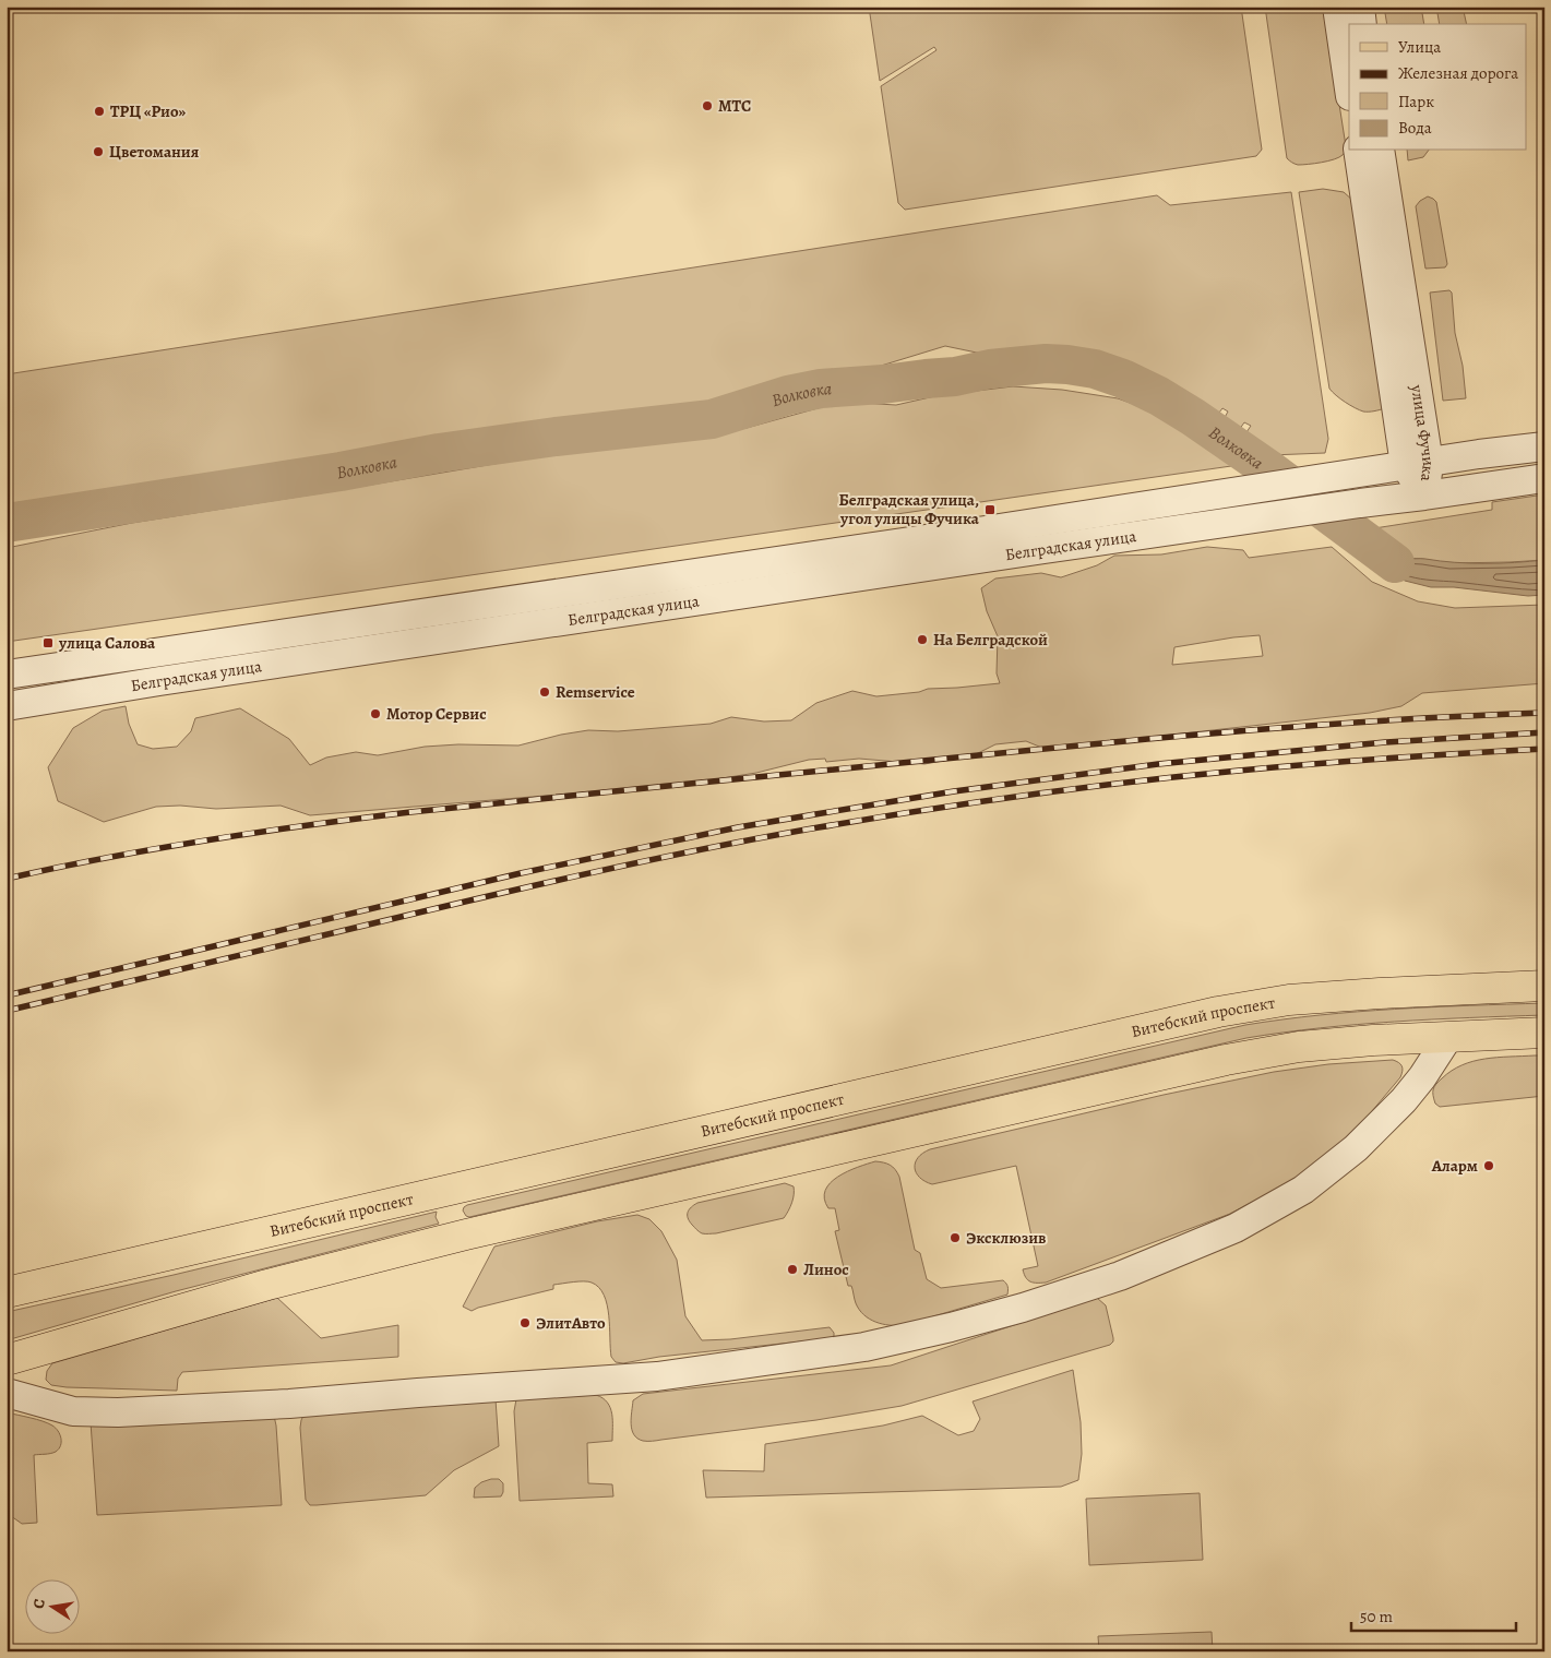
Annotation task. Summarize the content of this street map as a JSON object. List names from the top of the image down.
{
  "streets": {
    "main road": ["Витебский проспект"],
    "street": ["улица Фучика", "Белградская улица"]
  },
  "crossings": [
    ["улица Фучика", "Белградская улица"]
  ],
  "water": ["Волковка"],
  "places": {
    "other": [
      "МТС",
      "ТРЦ «Рио»",
      "Цветомания",
      "На Белградской",
      "Remservice",
      "Мотор Сервис",
      "Аларм",
      "Эксклюзив",
      "Линос",
      "ЭлитАвто"
    ],
    "transit": ["Белградская улица, угол улицы Фучика", "улица Салова"]
  },
  "legend": [
    "Улица",
    "Железная дорога",
    "Парк",
    "Вода"
  ],
  "scale_bar": "50 m",
  "north": "left"
}
